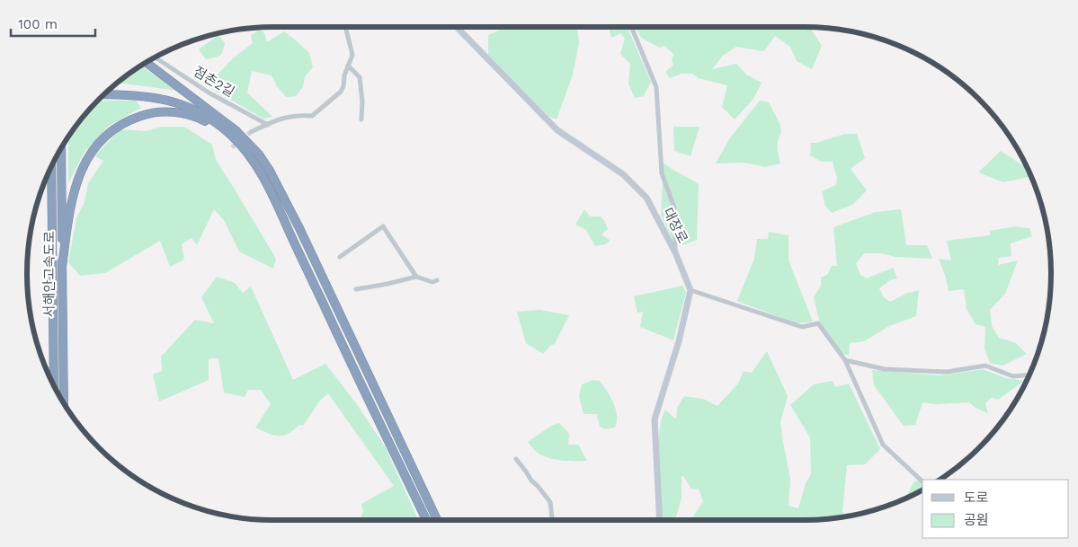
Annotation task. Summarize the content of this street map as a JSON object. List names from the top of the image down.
{
  "streets": {
    "highway": ["서해안고속도로"],
    "street": ["점촌2길", "대장로"]
  },
  "legend": ["도로", "공원"],
  "scale_bar": "100 m"
}
